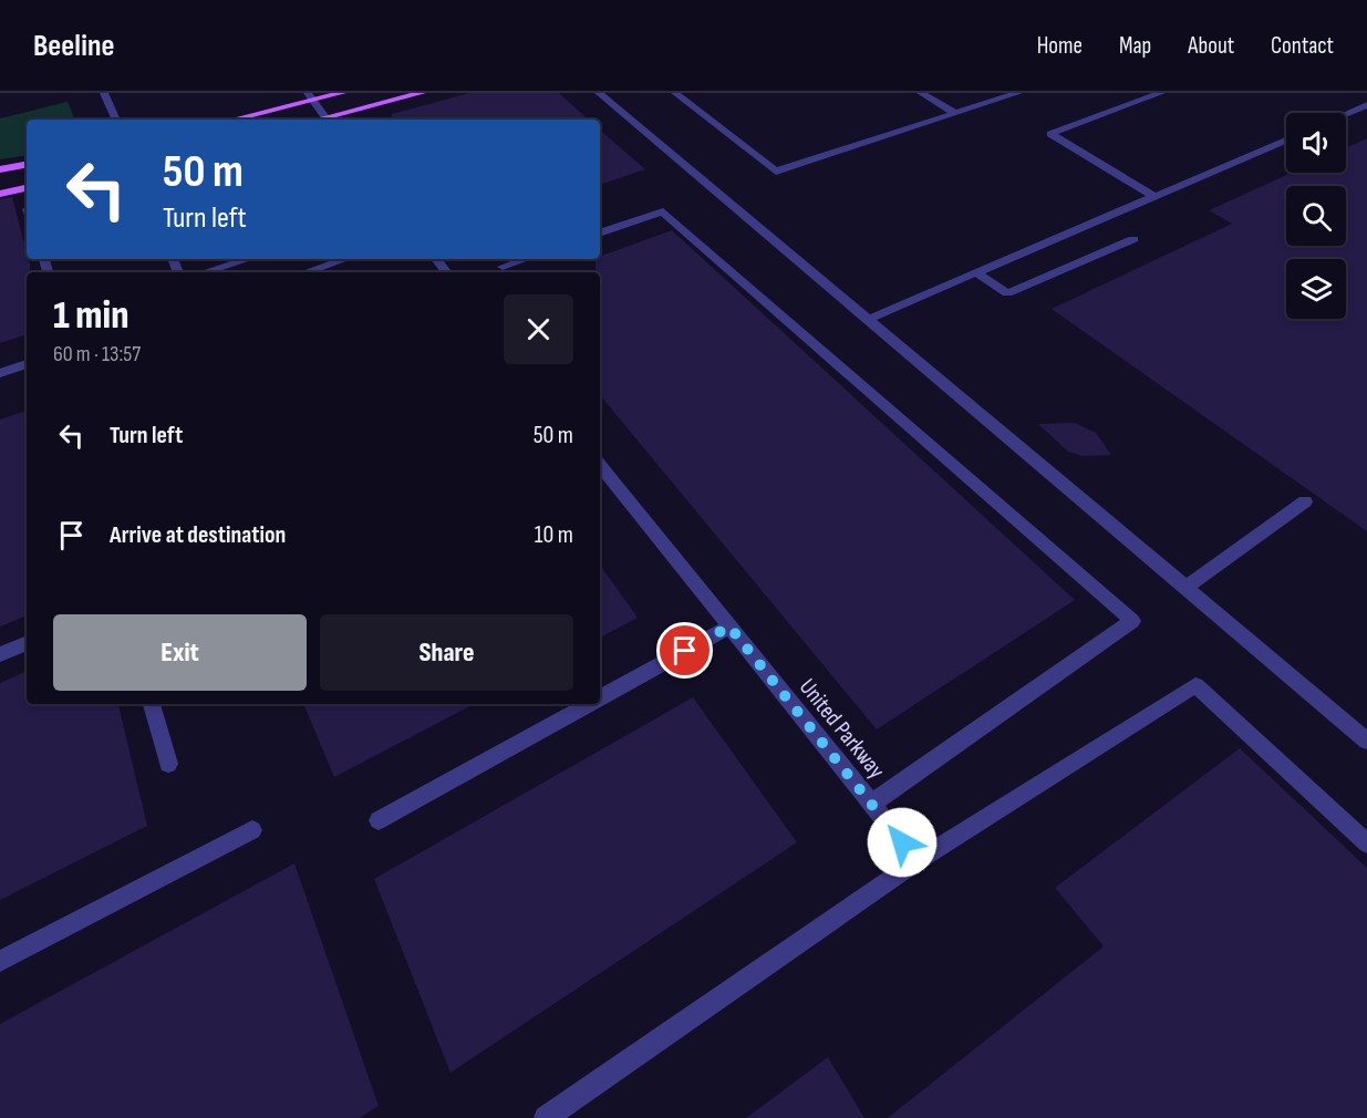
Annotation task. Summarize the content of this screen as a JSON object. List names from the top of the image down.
{
  "streets": {
    "street": ["United Parkway"]
  },
  "page": {
    "header": "Beeline",
    "nav": [
      "Home",
      "Map",
      "About",
      "Contact"
    ],
    "turn": ["50 m", "Turn left"],
    "heading": ["1 min", "60 m · 13:57"],
    "list": [
      {
        "name": "Turn left",
        "value": "50 m"
      },
      {
        "name": "Arrive at destination",
        "value": "10 m"
      }
    ],
    "buttons": ["Exit", "Share"]
  }
}
